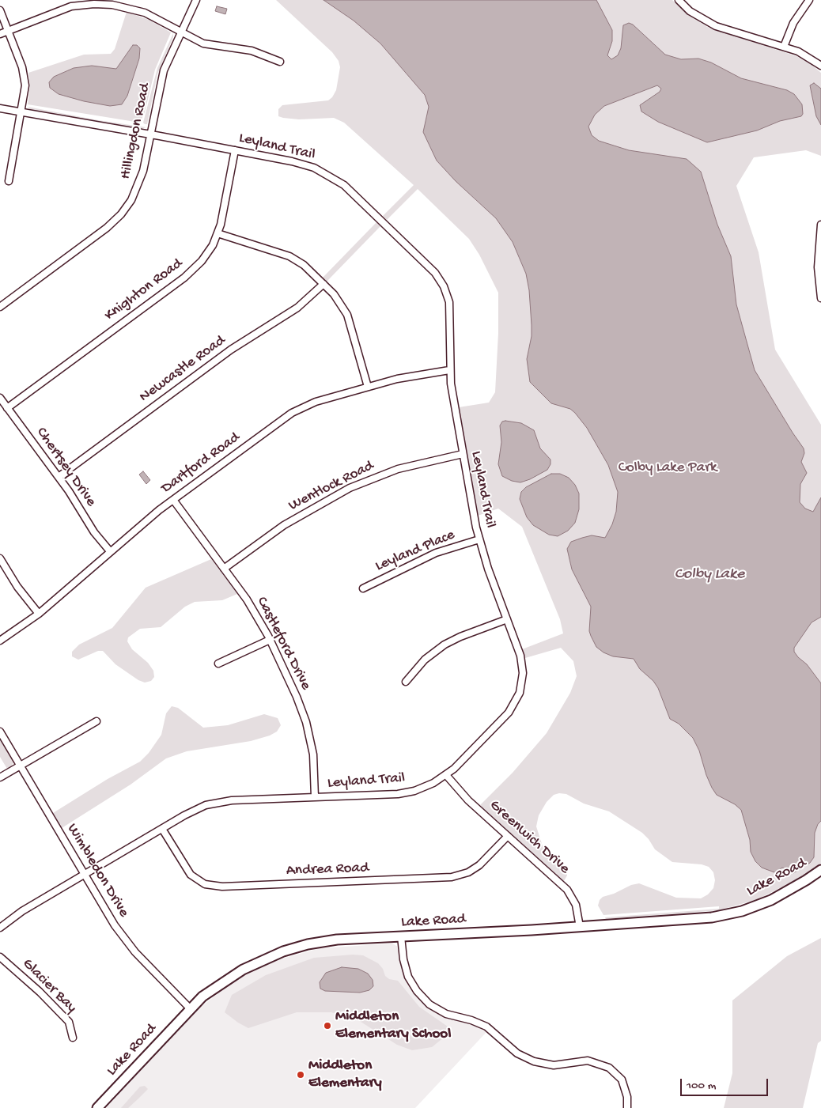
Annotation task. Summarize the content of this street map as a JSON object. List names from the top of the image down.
{
  "streets": {
    "street": [
      "Hillingdon Road",
      "Leyland Trail",
      "Knighton Road",
      "Newcastle Road",
      "Dartford Road",
      "Chertsey Drive",
      "Wentlock Road",
      "Leyland Place",
      "Castleford Drive",
      "Greenwich Drive",
      "Andrea Road",
      "Wimbledon Drive",
      "Lake Road",
      "Glacier Bay"
    ]
  },
  "crossings": [
    ["Hillingdon Road", "Leyland Trail"],
    ["Leyland Trail", "Knighton Road"],
    ["Leyland Trail", "Dartford Road"],
    ["Leyland Trail", "Wentlock Road"],
    ["Leyland Trail", "Leyland Place"],
    ["Leyland Trail", "Castleford Drive"],
    ["Leyland Trail", "Greenwich Drive"],
    ["Leyland Trail", "Andrea Road"],
    ["Leyland Trail", "Wimbledon Drive"],
    ["Knighton Road", "Chertsey Drive"],
    ["Newcastle Road", "Chertsey Drive"],
    ["Dartford Road", "Chertsey Drive"],
    ["Dartford Road", "Castleford Drive"],
    ["Wentlock Road", "Castleford Drive"],
    ["Greenwich Drive", "Andrea Road"],
    ["Greenwich Drive", "Lake Road"],
    ["Wimbledon Drive", "Lake Road"]
  ],
  "water": ["Colby Lake"],
  "parks": ["Colby Lake Park"],
  "places": ["Middleton Elementary School", "Middleton Elementary"],
  "scale_bar": "100 m"
}
